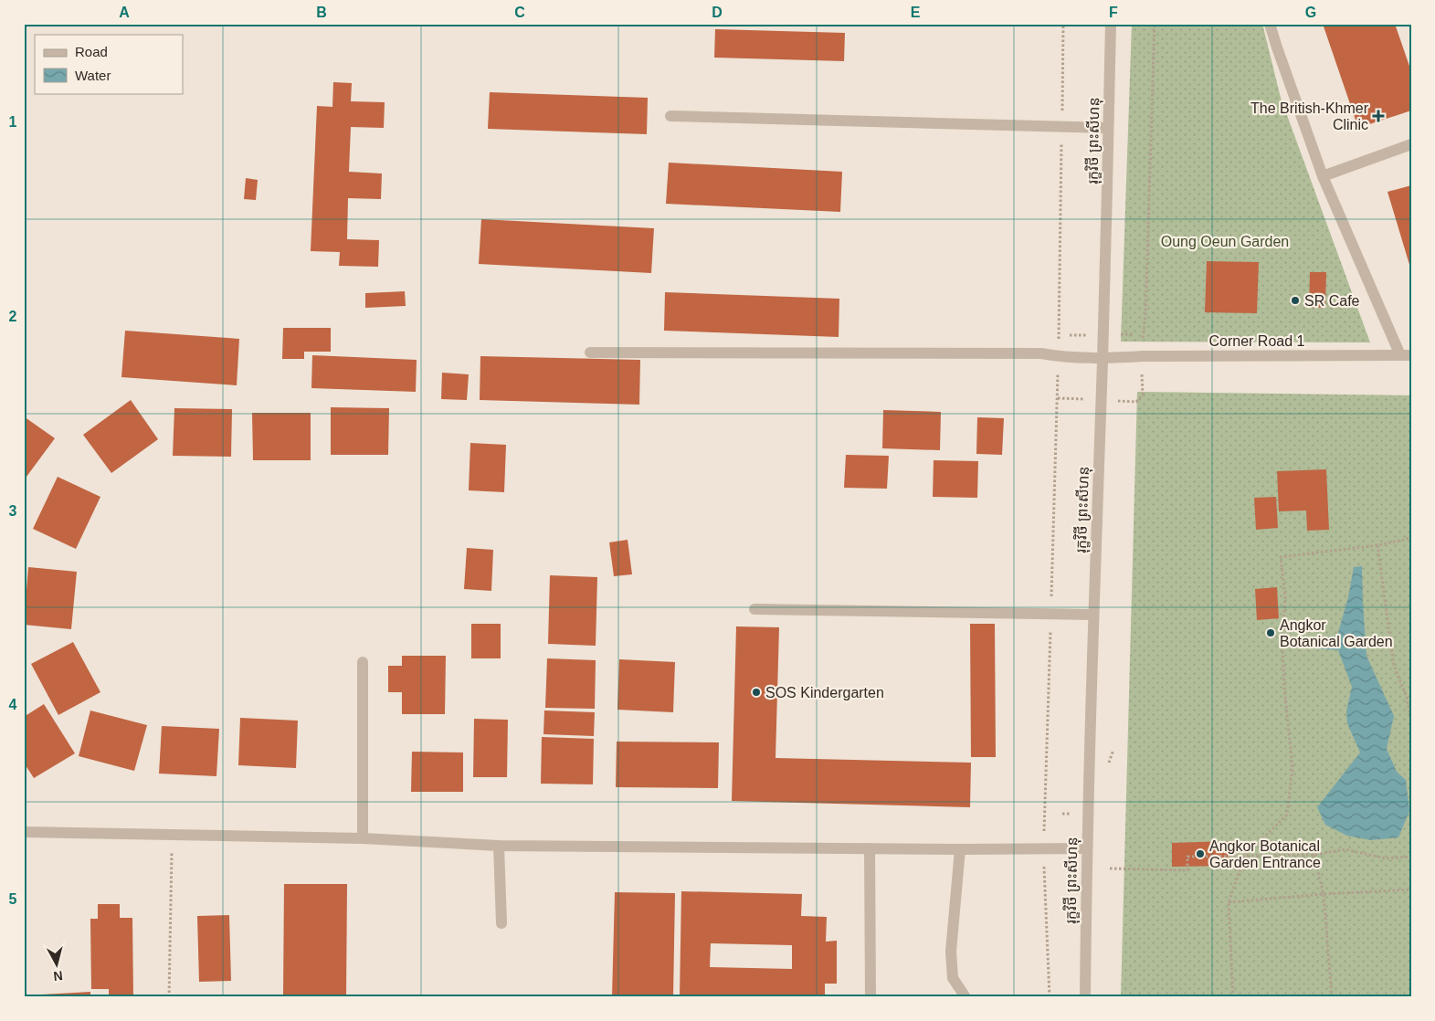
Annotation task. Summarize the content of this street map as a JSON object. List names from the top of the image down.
{
  "streets": {
    "street": ["រុក្ខវិថី ព្រះសីហនុ", "Corner Road 1"]
  },
  "crossings": [
    ["រុក្ខវិថី ព្រះសីហនុ", "Corner Road 1"]
  ],
  "parks": ["Oung Oeun Garden"],
  "places": {
    "health": ["The British-Khmer Clinic"],
    "other": [
      "SR Cafe",
      "Angkor Botanical Garden",
      "SOS Kindergarten",
      "Angkor Botanical Garden Entrance"
    ]
  },
  "legend": ["Road", "Water"],
  "north": "bottom",
  "grid": {
    "columns": [
      "A",
      "B",
      "C",
      "D",
      "E",
      "F",
      "G"
    ],
    "rows": [
      "1",
      "2",
      "3",
      "4",
      "5"
    ]
  }
}
